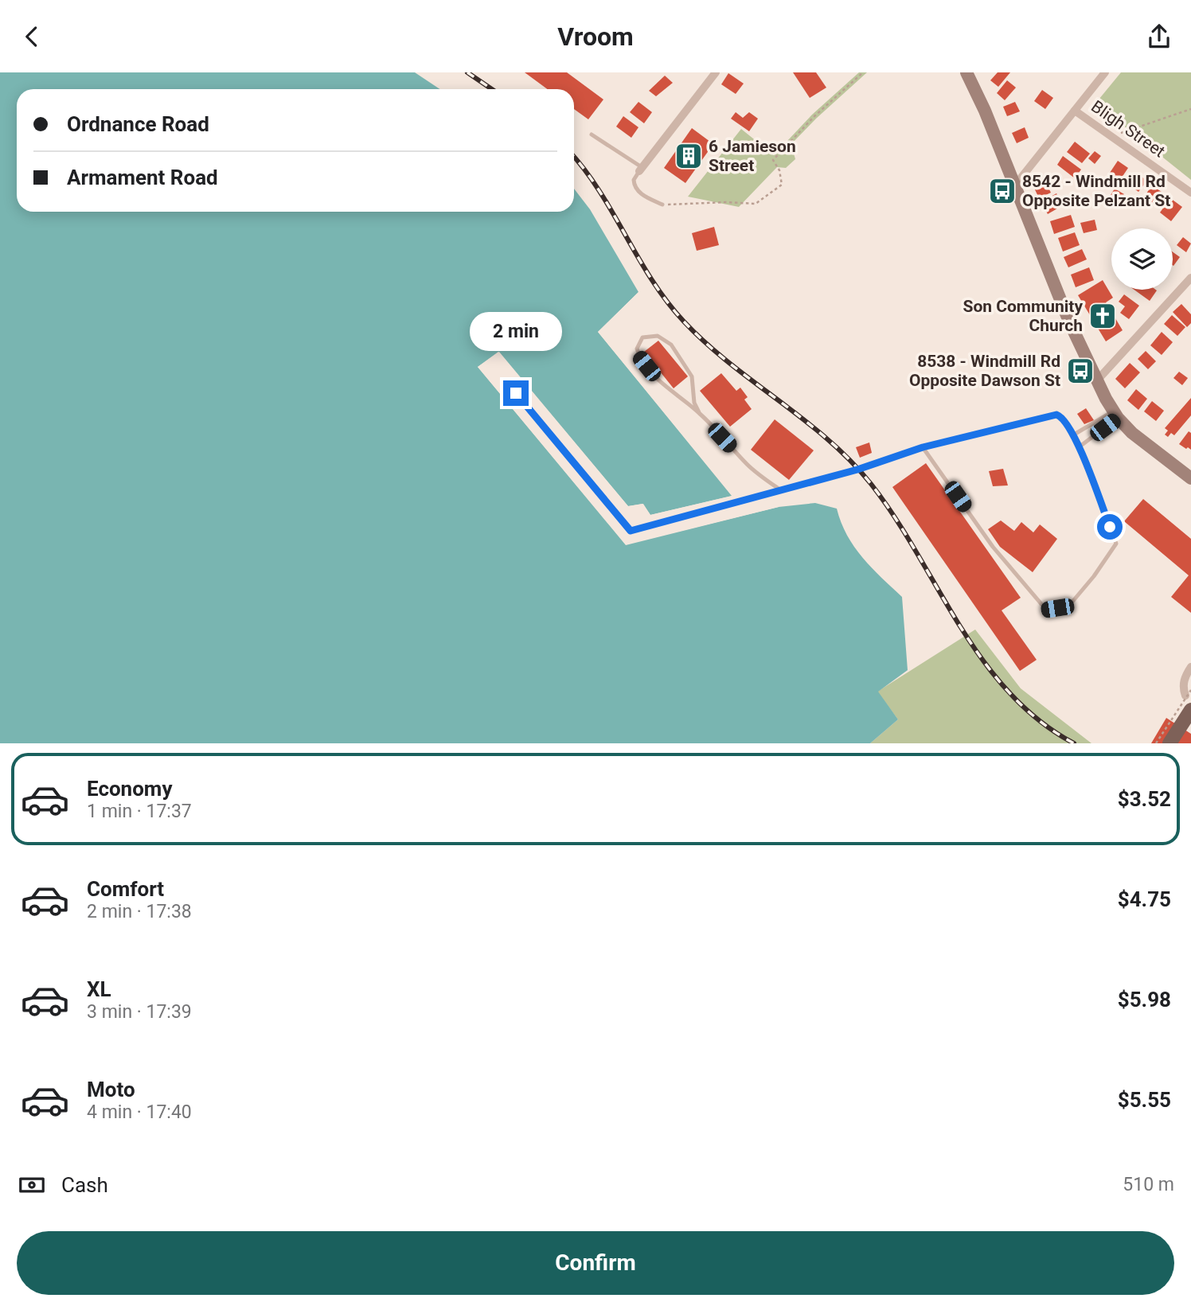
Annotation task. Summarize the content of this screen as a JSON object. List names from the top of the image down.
{
  "streets": {
    "street": ["Bligh Street"]
  },
  "places": {
    "building": ["6 Jamieson Street"],
    "bus stop": ["8542 - Windmill Rd Opposite Pelzant St", "8538 - Windmill Rd Opposite Dawson St"],
    "church": ["Son Community Church"]
  },
  "page": {
    "header": "Vroom",
    "banner": ["Ordnance Road", "Armament Road"],
    "bubble": "2 min",
    "list": [
      {
        "name": "Economy",
        "note": "1 min · 17:37",
        "value": "$3.52"
      },
      {
        "name": "Comfort",
        "note": "2 min · 17:38",
        "value": "$4.75"
      },
      {
        "name": "XL",
        "note": "3 min · 17:39",
        "value": "$5.98"
      },
      {
        "name": "Moto",
        "note": "4 min · 17:40",
        "value": "$5.55"
      }
    ],
    "pay": ["Cash", "510 m"],
    "buttons": "Confirm"
  }
}
